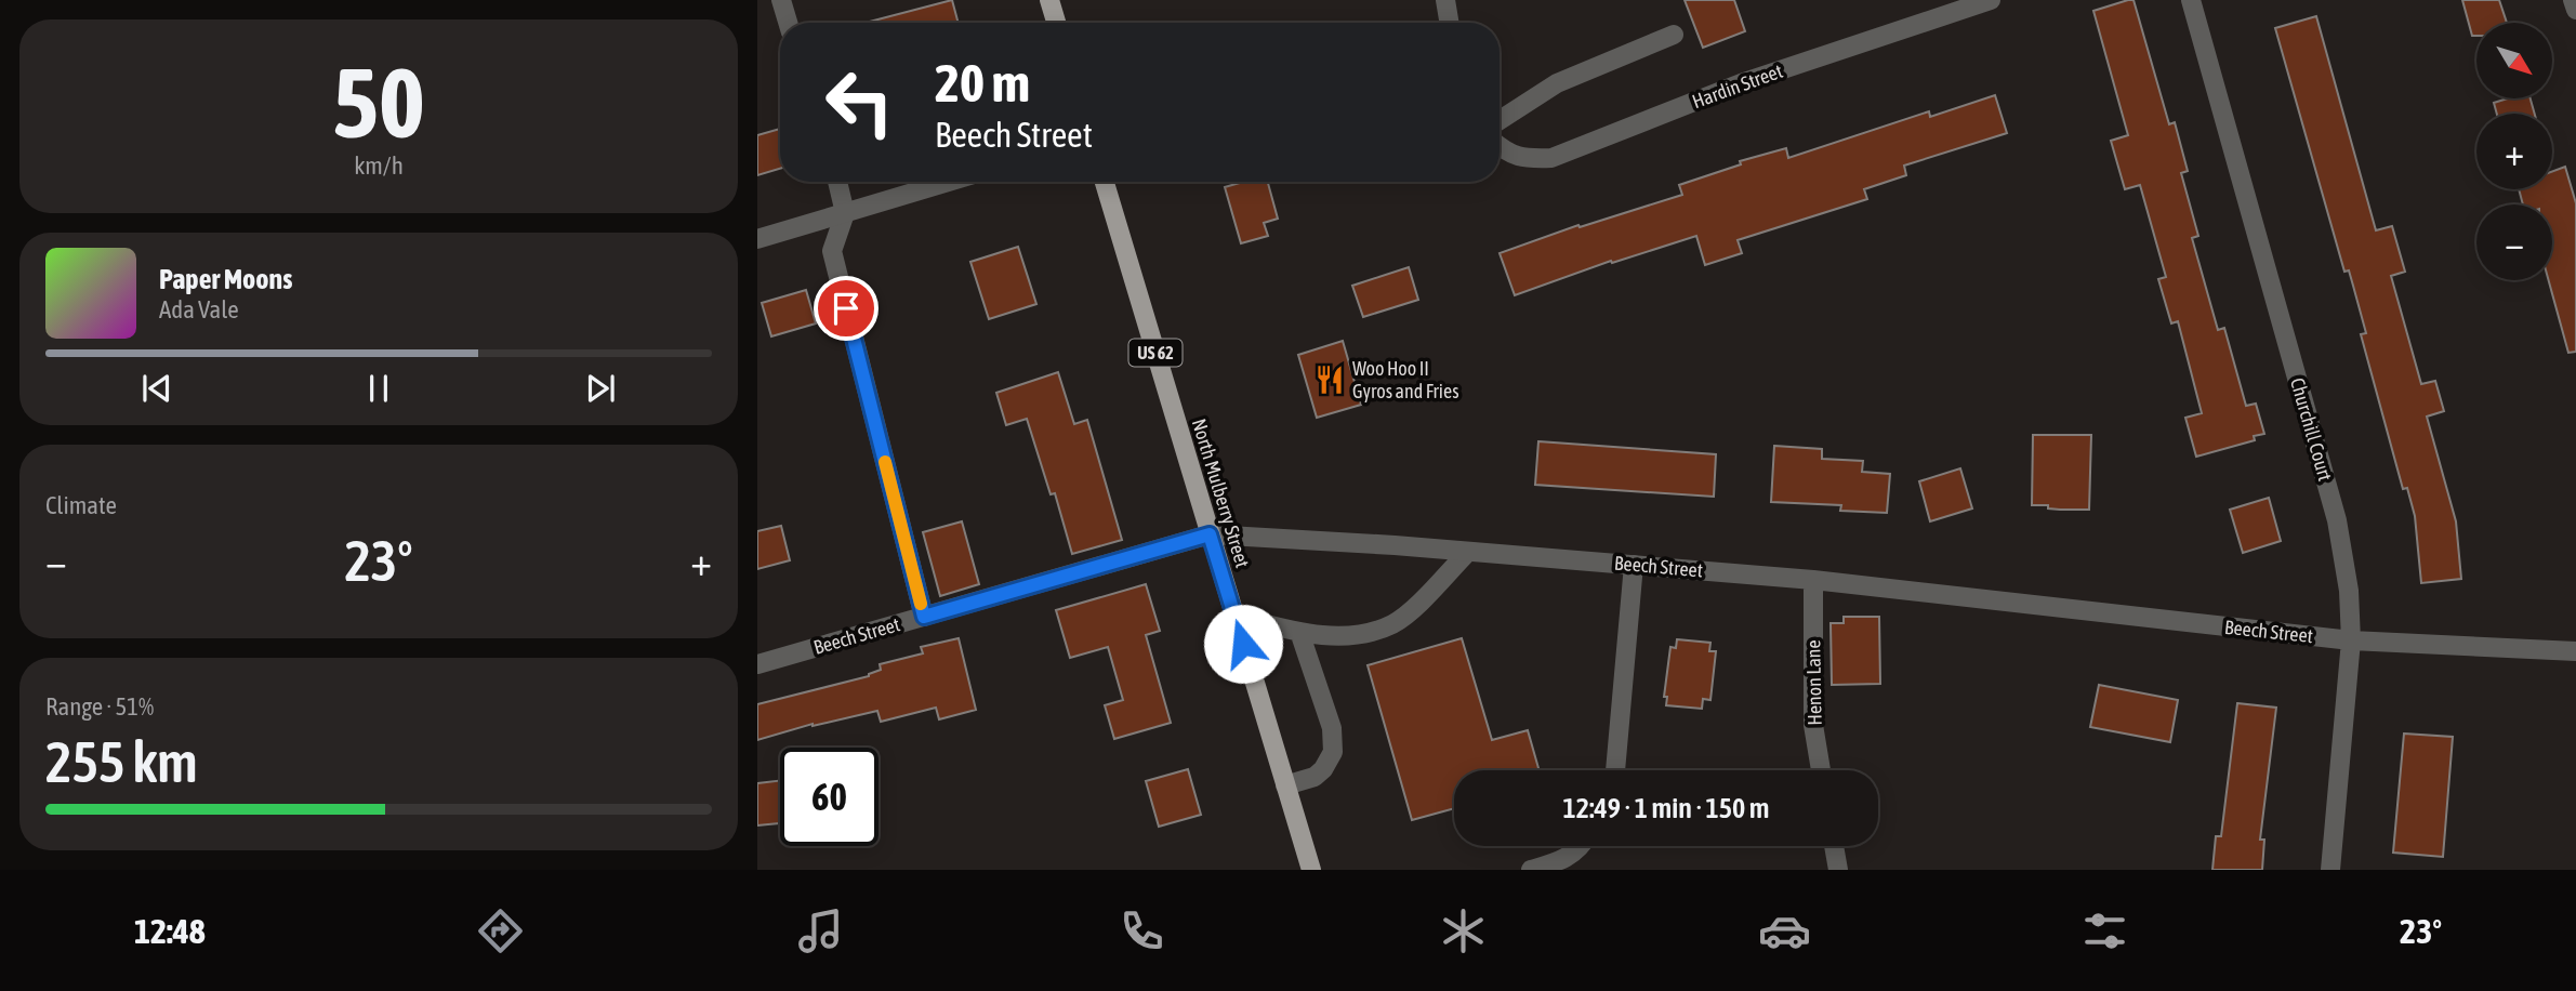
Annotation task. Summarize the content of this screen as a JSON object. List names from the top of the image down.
{
  "streets": {
    "main road": ["US 62", "North Mulberry Street"],
    "street": [
      "Hardin Street",
      "Churchill Court",
      "Beech Street",
      "Henon Lane"
    ]
  },
  "crossings": [
    ["Churchill Court", "Beech Street"],
    ["North Mulberry Street", "Beech Street"],
    ["Beech Street", "Henon Lane"]
  ],
  "places": {
    "restaurant": ["Woo Hoo II Gyros and Fries"]
  },
  "north": "bottom right",
  "page": {
    "tile": [
      ["50", "km/h"],
      "Climate",
      ["Range · 51%", "255 km"]
    ],
    "map_buttons": ["+", "−"],
    "turn": ["20 m", "Beech Street"],
    "song": ["Paper Moons", "Ada Vale"],
    "heat": ["−", "23°", "+"],
    "limit": "60",
    "trip": "12:49 · 1 min · 150 m",
    "tabs": ["12:48", "23°"]
  }
}
